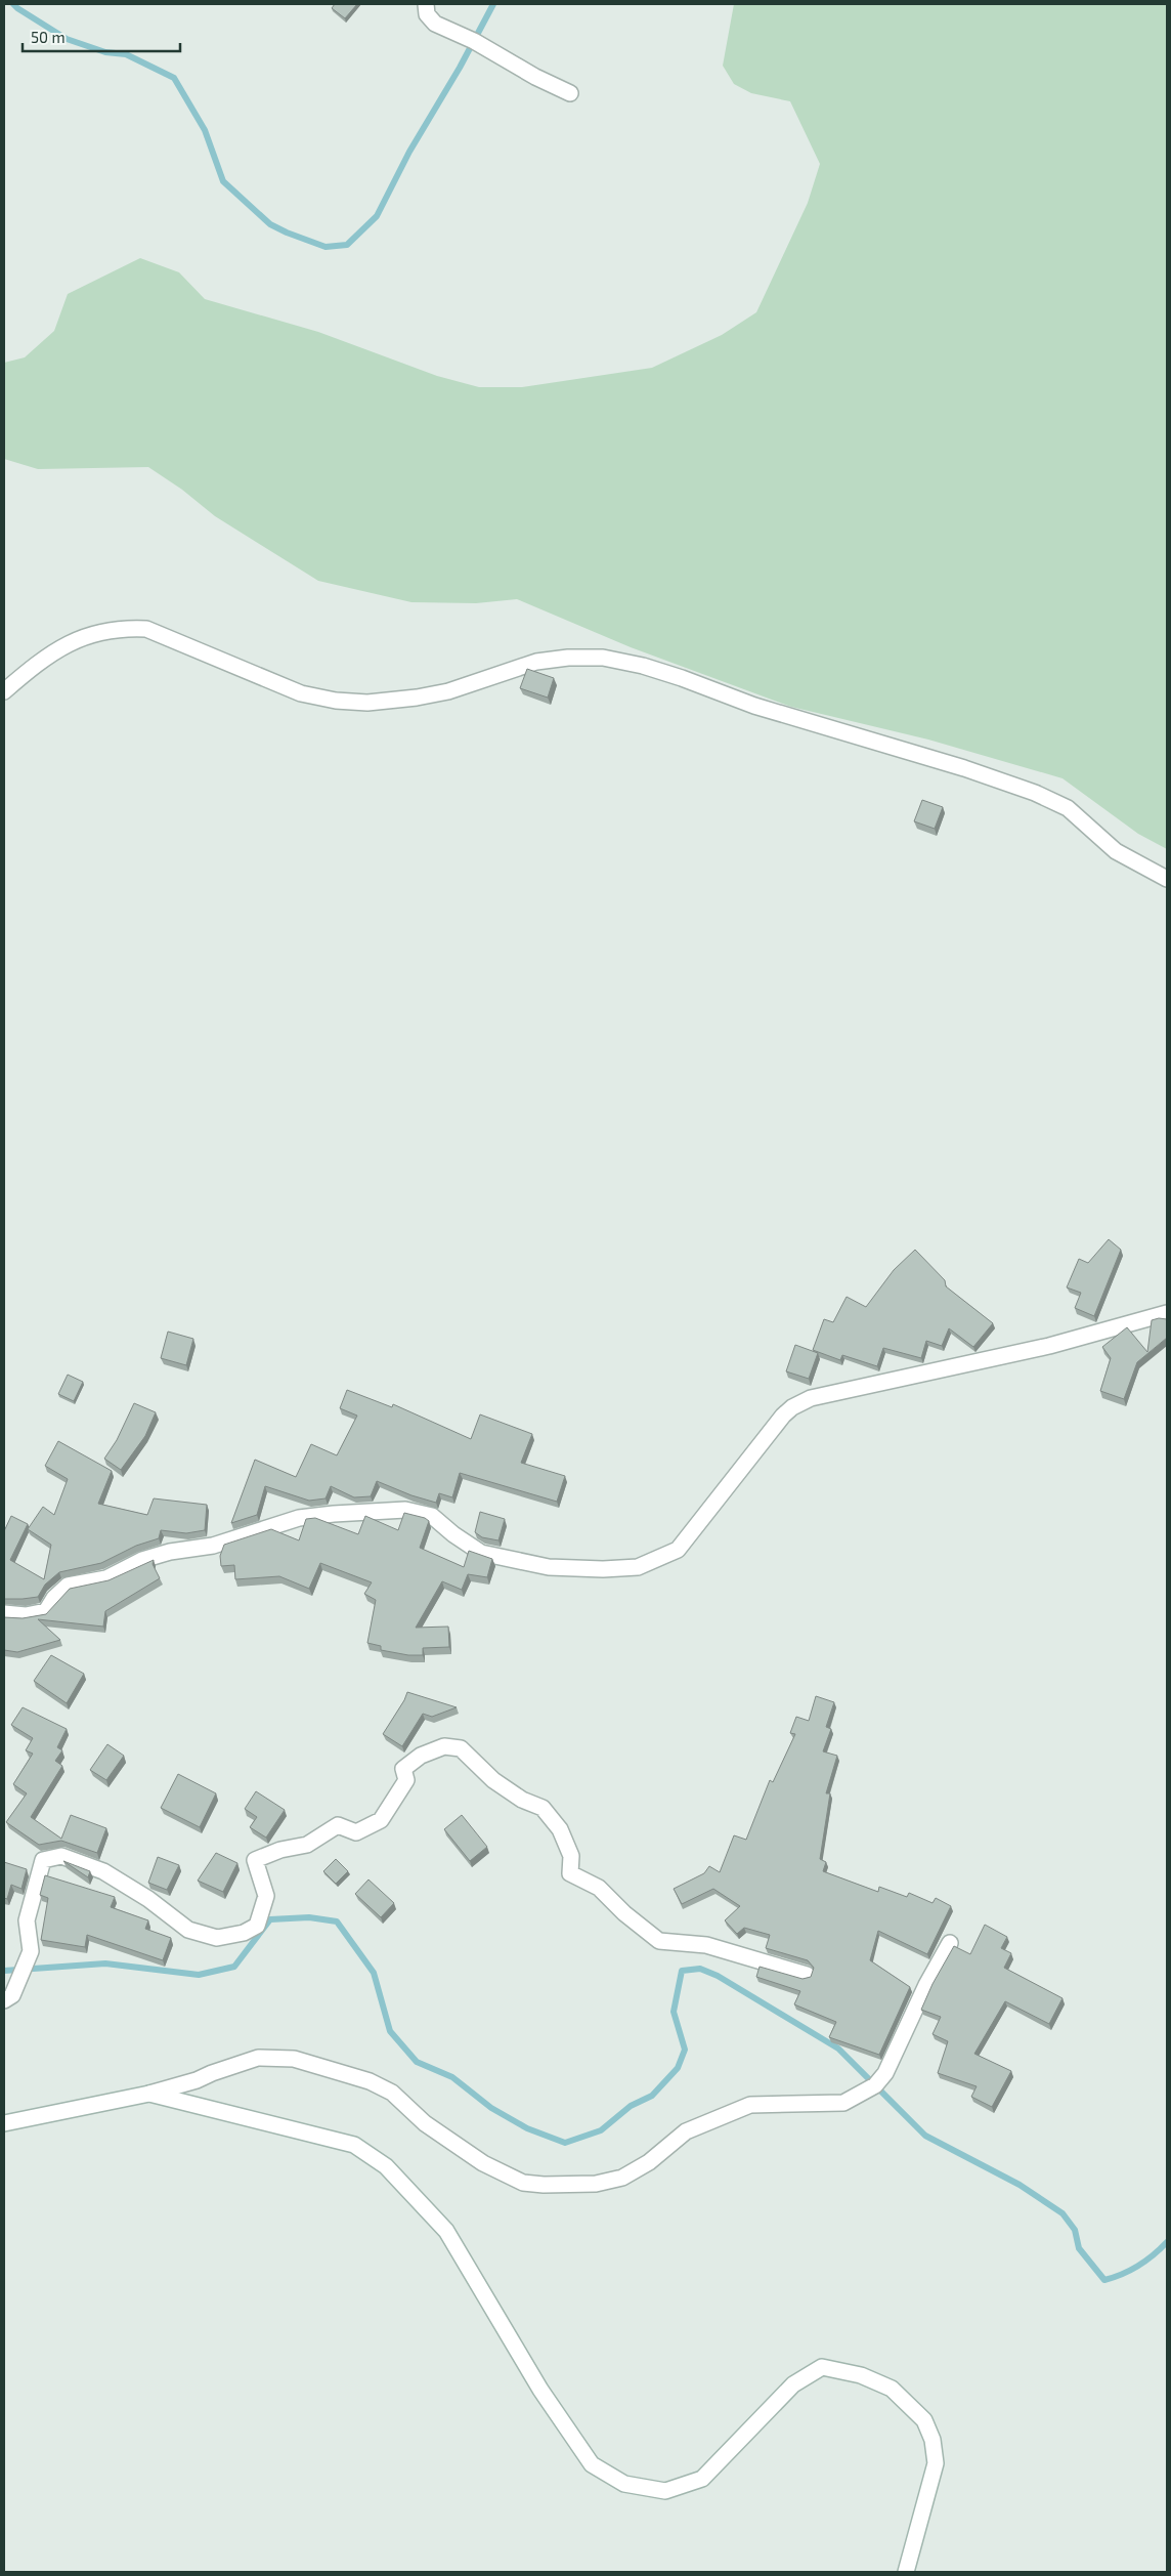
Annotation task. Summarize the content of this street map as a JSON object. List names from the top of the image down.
{
  "scale_bar": "50 m"
}
